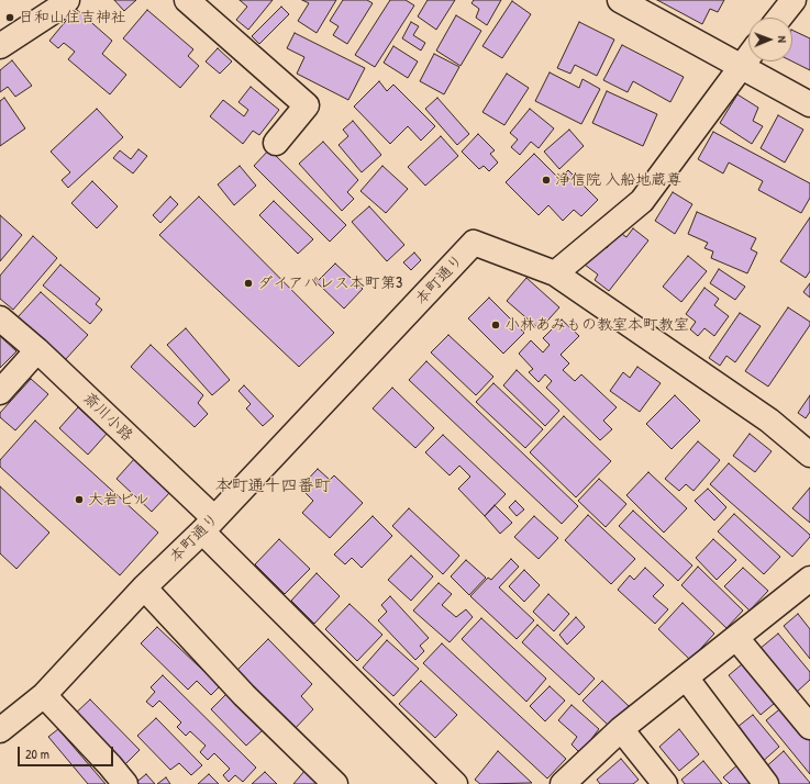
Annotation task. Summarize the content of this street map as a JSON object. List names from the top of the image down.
{
  "streets": {
    "street": ["本町通り", "斎川小路"]
  },
  "crossings": [
    ["本町通り", "斎川小路"]
  ],
  "districts": ["本町通十四番町"],
  "places": [
    "日和山住吉神社",
    "浄信院 入船地蔵尊",
    "ダイアパレス本町第3",
    "小林あみもの教室本町教室",
    "大岩ビル"
  ],
  "scale_bar": "20 m",
  "north": "right"
}
